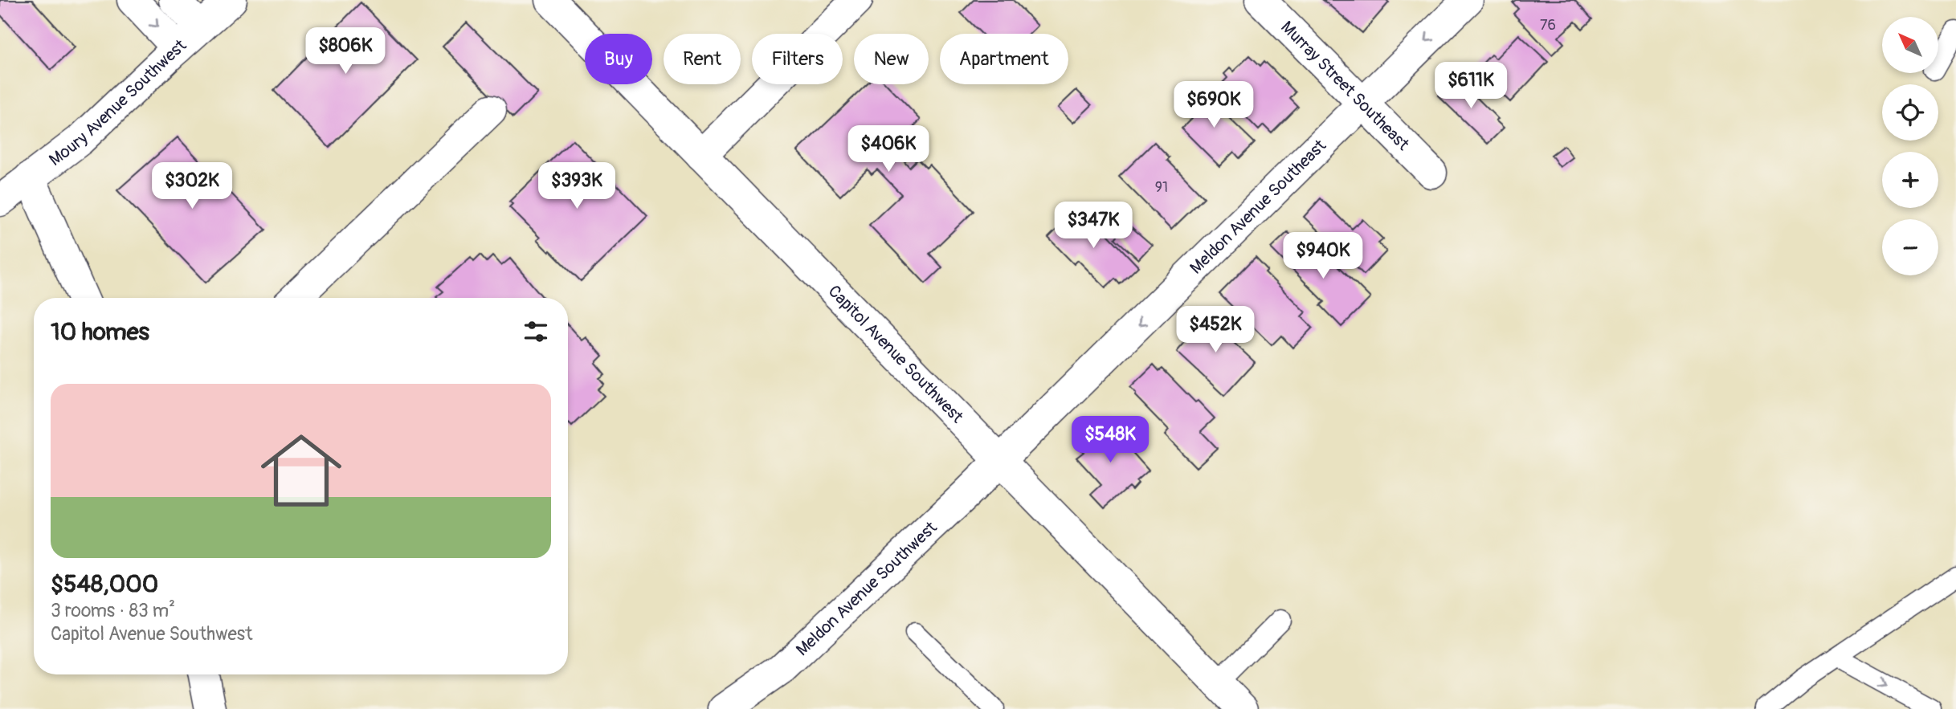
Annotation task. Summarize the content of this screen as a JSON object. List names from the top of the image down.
{
  "streets": {
    "street": [
      "Murray Street Southeast",
      "Moury Avenue Southwest",
      "Meldon Avenue Southeast",
      "Capitol Avenue Southwest",
      "Meldon Avenue Southwest"
    ]
  },
  "crossings": [
    ["Murray Street Southeast", "Meldon Avenue Southeast"],
    ["Meldon Avenue Southeast", "Capitol Avenue Southwest"],
    ["Meldon Avenue Southeast", "Meldon Avenue Southwest"],
    ["Capitol Avenue Southwest", "Meldon Avenue Southwest"]
  ],
  "one_way": ["Meldon Avenue Southeast"],
  "house_numbers": ["76", "91"],
  "north": "top left",
  "page": {
    "map_buttons": ["+", "−"],
    "price": [
      "$806K",
      "$611K",
      "$690K",
      "$406K",
      "$302K",
      "$393K",
      "$347K",
      "$940K",
      "$452K",
      "$548K"
    ],
    "chip": [
      "Buy",
      "Rent",
      "Filters",
      "New",
      "Apartment"
    ],
    "heading": "10 homes",
    "list": [
      {
        "name": "$548,000",
        "note": "3 rooms · 83 m² · Capitol Avenue Southwest"
      }
    ]
  }
}
